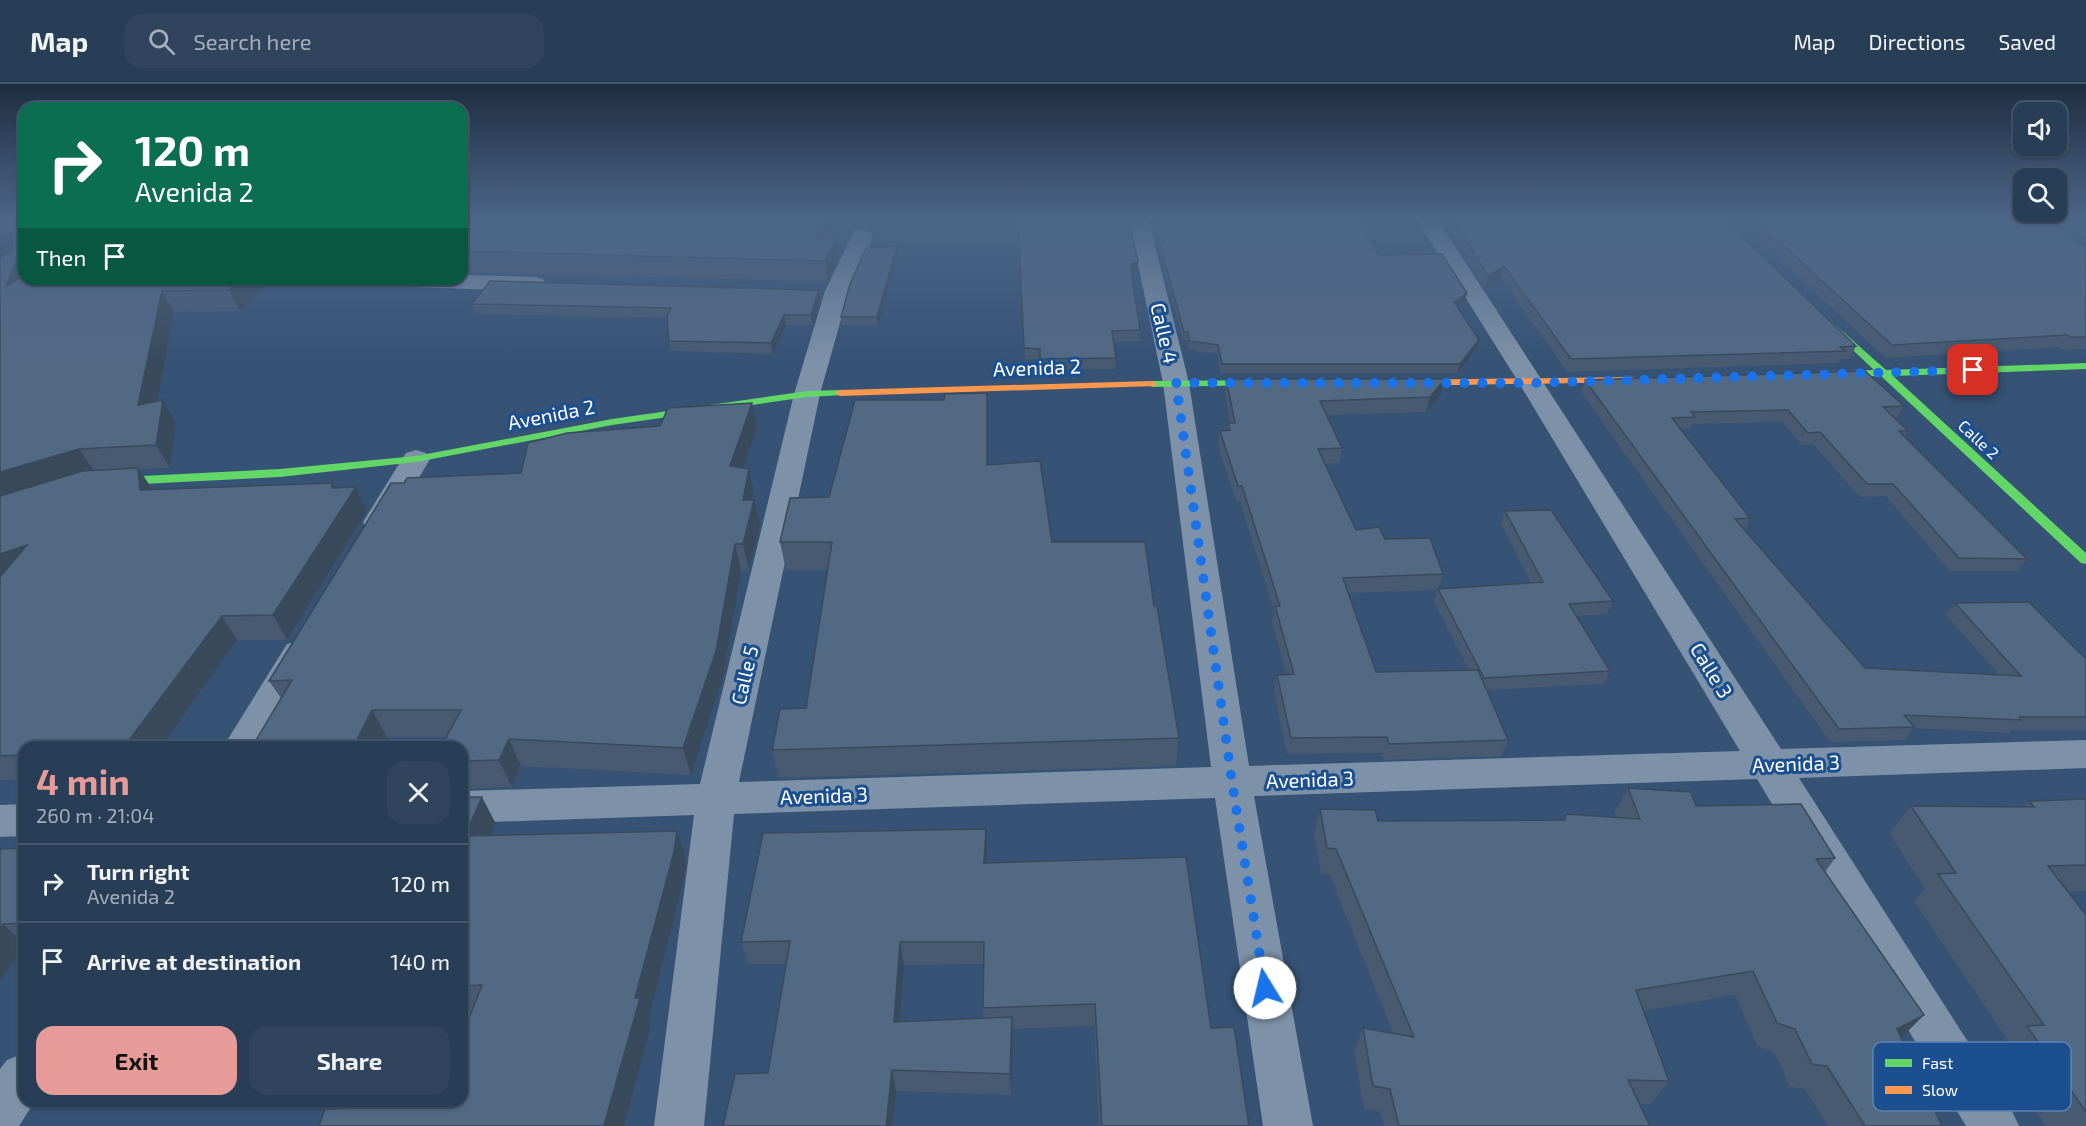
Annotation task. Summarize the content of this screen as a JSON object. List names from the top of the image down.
{
  "streets": {
    "street": [
      "Calle 4",
      "Avenida 2",
      "Calle 2",
      "Calle 3",
      "Calle 5",
      "Avenida 3"
    ]
  },
  "crossings": [
    ["Calle 4", "Avenida 2"],
    ["Calle 4", "Avenida 3"],
    ["Avenida 2", "Calle 5"],
    ["Calle 3", "Avenida 3"],
    ["Calle 5", "Avenida 3"]
  ],
  "legend": ["Fast", "Slow"],
  "page": {
    "header": "Map",
    "search": "Search here",
    "nav": ["Map", "Directions", "Saved"],
    "turn": ["120 m", "Avenida 2"],
    "then": "Then",
    "heading": ["4 min", "260 m · 21:04"],
    "list": [
      {
        "name": "Turn right",
        "note": "Avenida 2",
        "value": "120 m"
      },
      {
        "name": "Arrive at destination",
        "value": "140 m"
      }
    ],
    "buttons": ["Exit", "Share"]
  }
}
